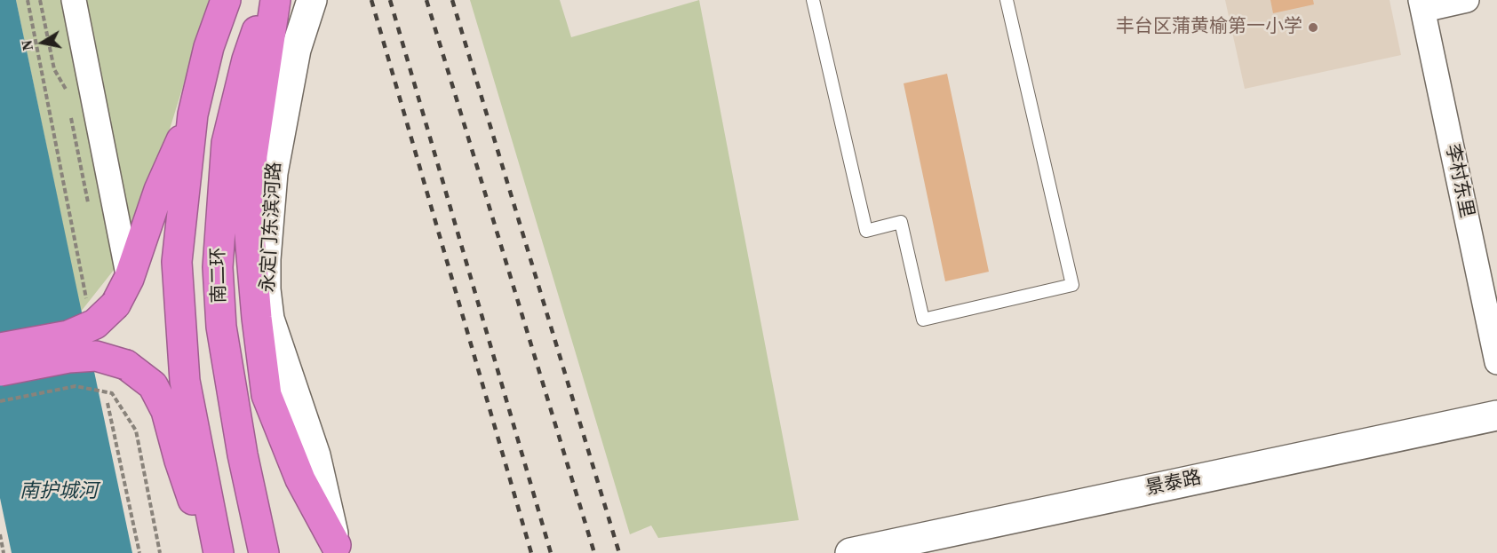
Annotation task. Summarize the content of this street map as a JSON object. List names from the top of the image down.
{
  "streets": {
    "highway": ["南二环"],
    "street": ["李村东里", "永定门东滨河路", "景泰路"]
  },
  "water": ["南护城河"],
  "places": ["丰台区蒲黄榆第一小学"],
  "north": "left"
}
